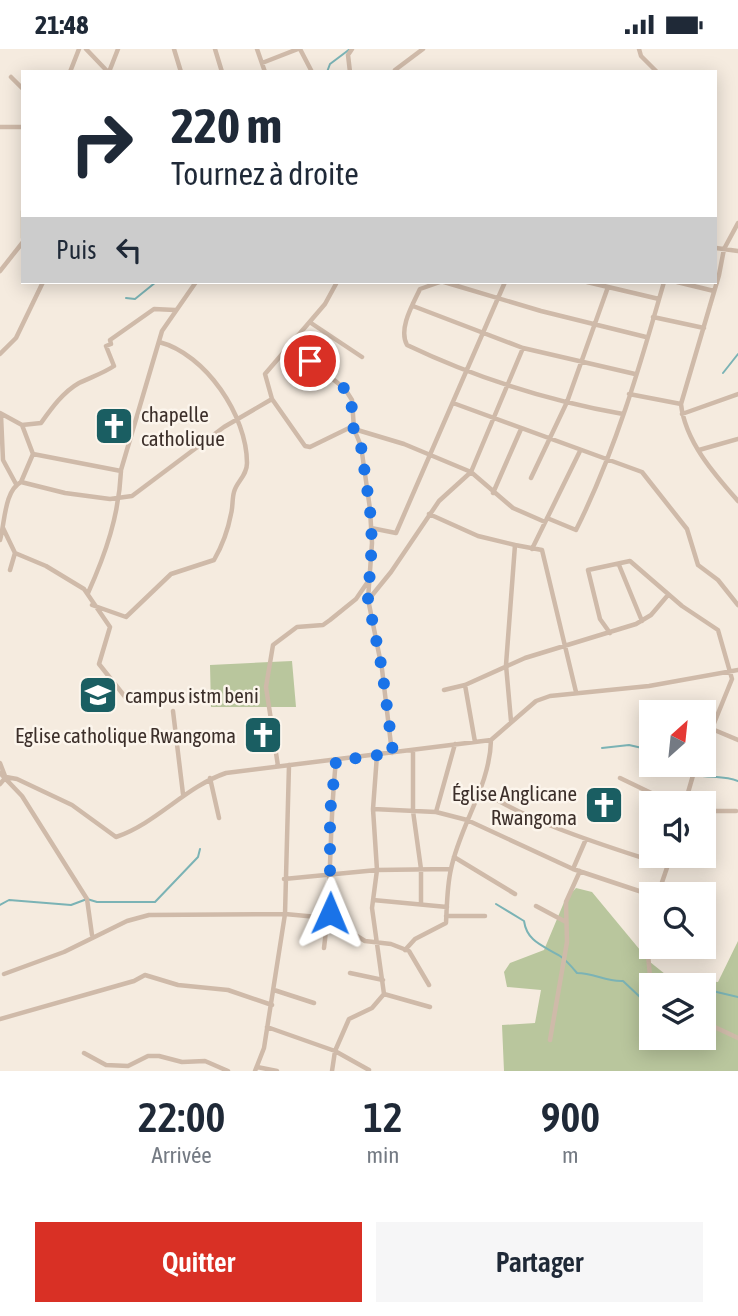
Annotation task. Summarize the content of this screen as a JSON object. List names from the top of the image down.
{
  "places": {
    "church": ["chapelle catholique", "Eglise catholique Rwangoma", "Église Anglicane Rwangoma"],
    "school or university": ["campus istm beni"]
  },
  "north": "top right",
  "page": {
    "status": "21:48",
    "turn": ["220 m", "Tournez à droite"],
    "then": "Puis",
    "eta": [
      "22:00",
      "Arrivée",
      "12",
      "min",
      "900",
      "m"
    ],
    "buttons": ["Quitter", "Partager"]
  }
}
